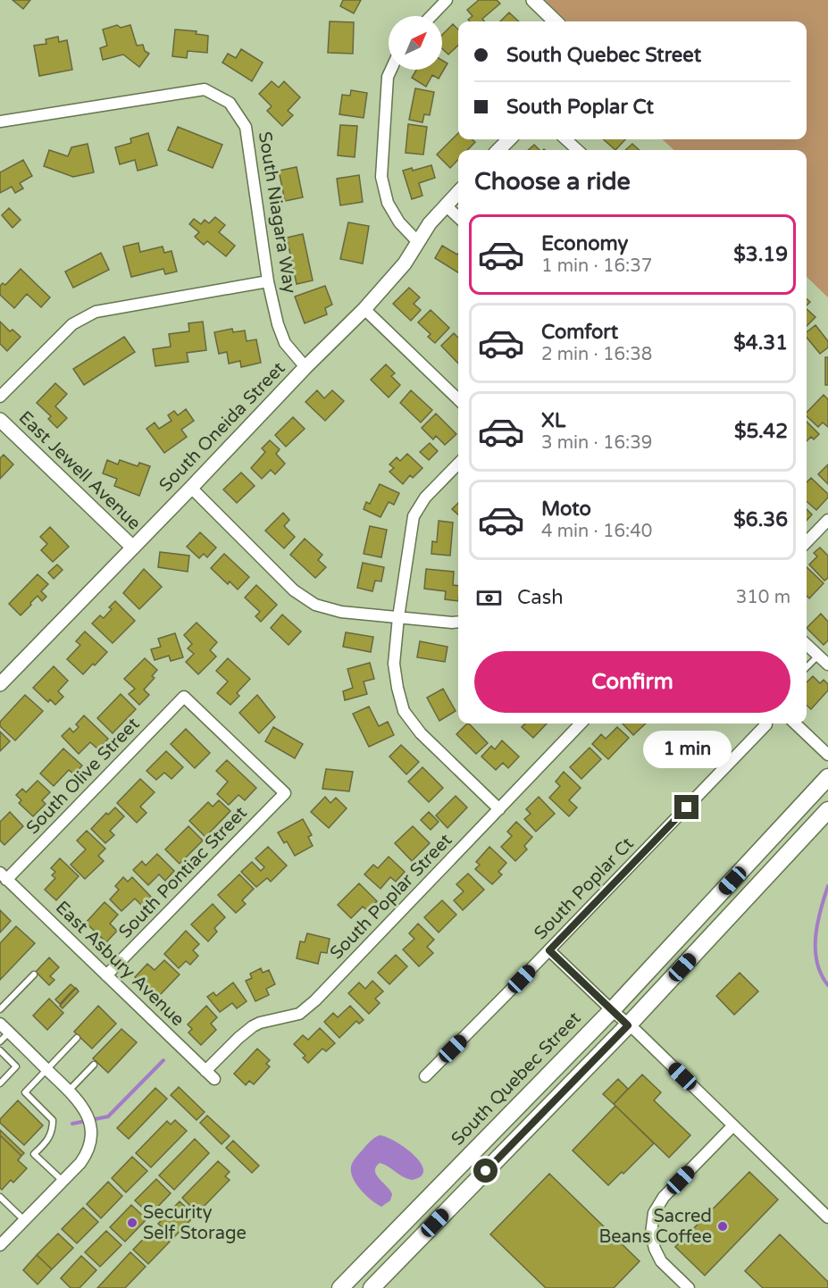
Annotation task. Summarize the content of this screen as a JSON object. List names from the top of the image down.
{
  "streets": {
    "main road": ["South Quebec Street"],
    "street": [
      "South Niagara Way",
      "South Oneida Street",
      "East Jewell Avenue",
      "South Olive Street",
      "South Pontiac Street",
      "South Poplar Ct",
      "South Poplar Street",
      "East Asbury Avenue"
    ]
  },
  "crossings": [
    ["South Niagara Way", "South Oneida Street"],
    ["South Oneida Street", "East Jewell Avenue"],
    ["South Olive Street", "South Pontiac Street"],
    ["South Olive Street", "East Asbury Avenue"],
    ["South Pontiac Street", "East Asbury Avenue"],
    ["South Poplar Street", "East Asbury Avenue"]
  ],
  "places": ["Security Self Storage", "Sacred Beans Coffee"],
  "north": "top right",
  "page": {
    "banner": ["South Quebec Street", "South Poplar Ct"],
    "heading": "Choose a ride",
    "list": [
      {
        "name": "Economy",
        "note": "1 min · 16:37",
        "value": "$3.19"
      },
      {
        "name": "Comfort",
        "note": "2 min · 16:38",
        "value": "$4.31"
      },
      {
        "name": "XL",
        "note": "3 min · 16:39",
        "value": "$5.42"
      },
      {
        "name": "Moto",
        "note": "4 min · 16:40",
        "value": "$6.36"
      }
    ],
    "pay": ["Cash", "310 m"],
    "buttons": "Confirm",
    "bubble": "1 min"
  }
}
